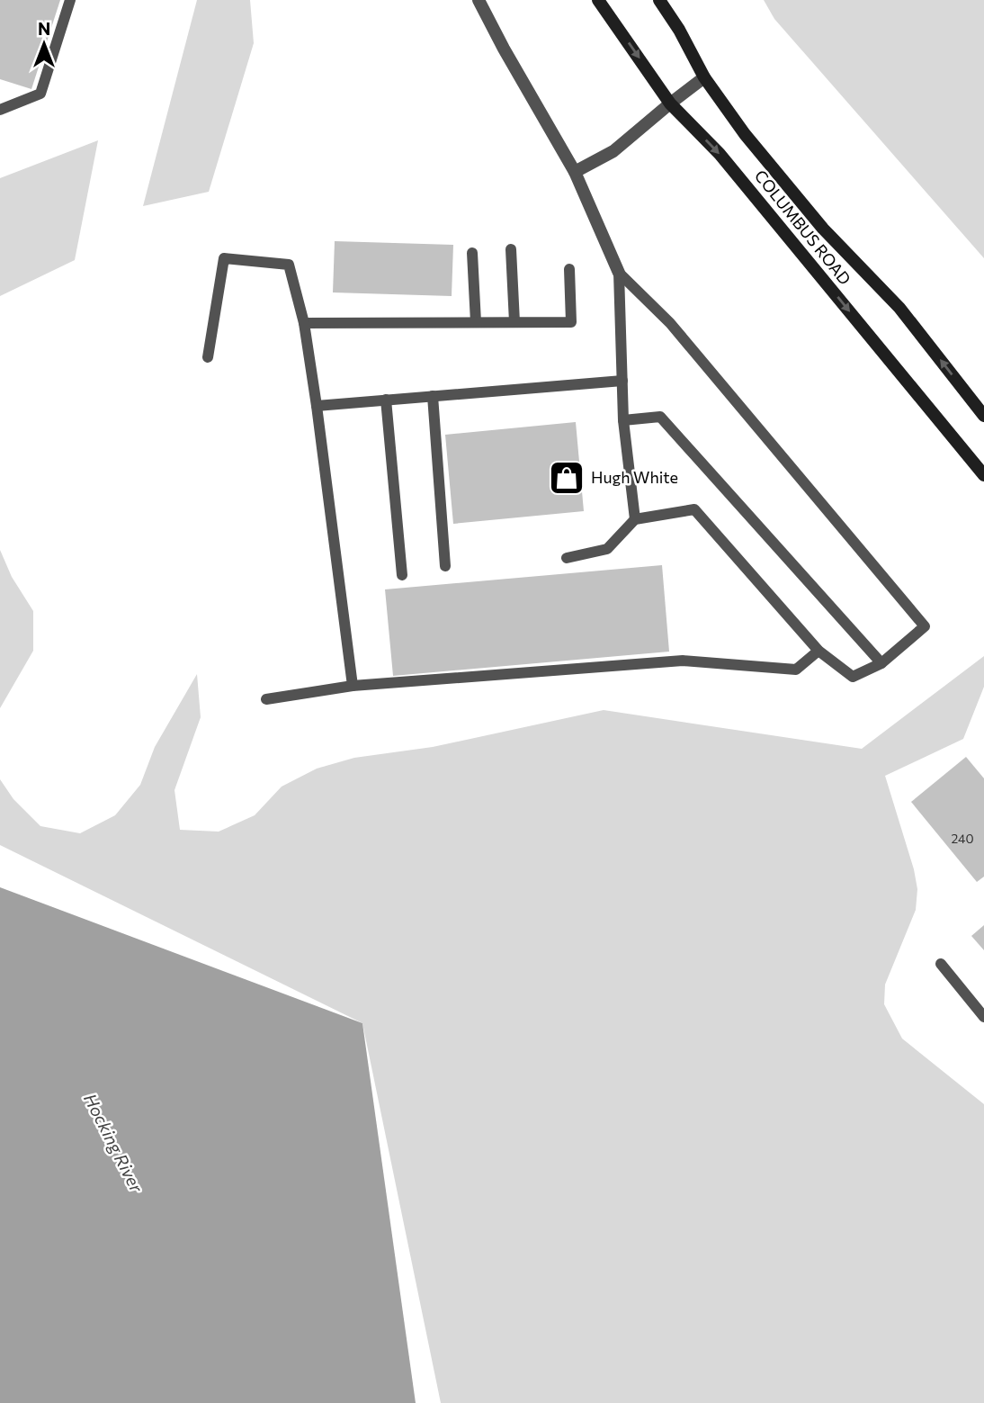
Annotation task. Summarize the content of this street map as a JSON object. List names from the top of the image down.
{
  "streets": {
    "main road": ["COLUMBUS ROAD"]
  },
  "water": ["Hocking River"],
  "places": {
    "shop": ["Hugh White"]
  },
  "house_numbers": ["240"],
  "north": "top"
}
